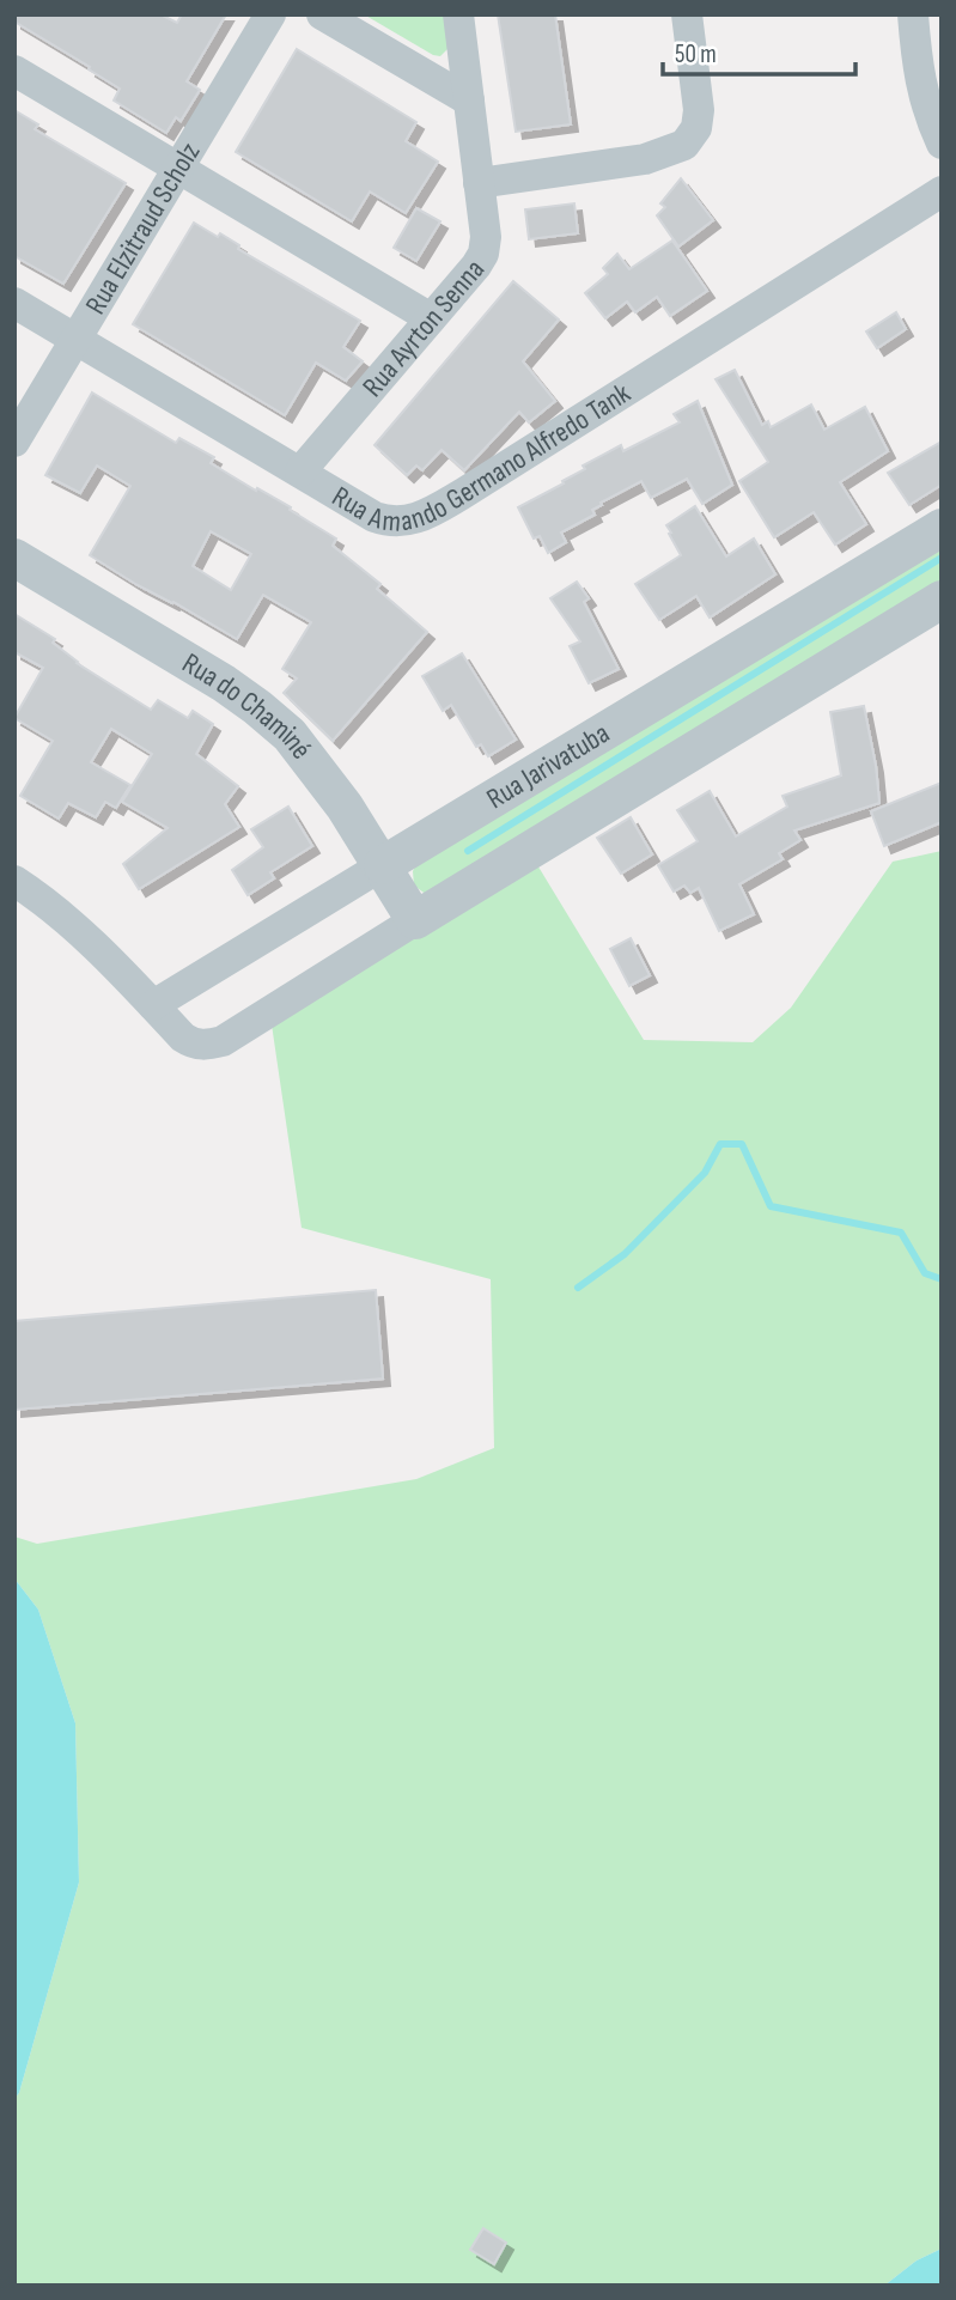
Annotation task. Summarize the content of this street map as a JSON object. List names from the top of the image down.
{
  "streets": {
    "street": [
      "Rua Elzitraud Scholz",
      "Rua Ayrton Senna",
      "Rua Amando Germano Alfredo Tank",
      "Rua do Chaminé",
      "Rua Jarivatuba"
    ]
  },
  "crossings": [
    ["Rua Elzitraud Scholz", "Rua Amando Germano Alfredo Tank"],
    ["Rua Ayrton Senna", "Rua Amando Germano Alfredo Tank"],
    ["Rua do Chaminé", "Rua Jarivatuba"]
  ],
  "scale_bar": "50 m"
}
